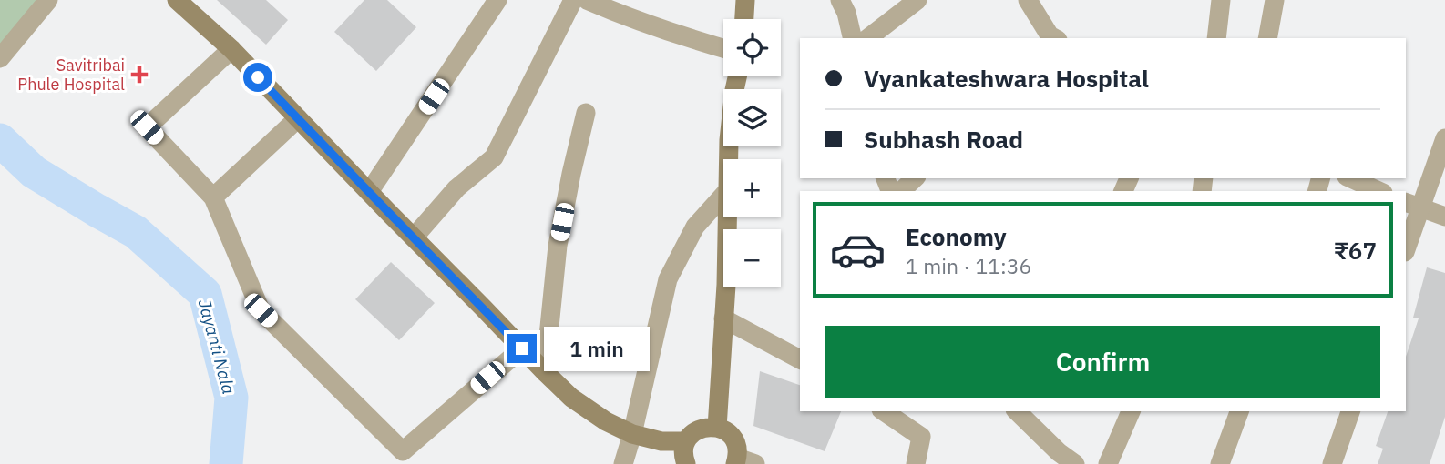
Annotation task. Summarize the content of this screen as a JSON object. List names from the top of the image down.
{
  "water": ["Jayanti Nala"],
  "places": {
    "health": ["Savitribai Phule Hospital"]
  },
  "page": {
    "map_buttons": ["+", "−"],
    "banner": ["Vyankateshwara Hospital", "Subhash Road"],
    "list": [
      {
        "name": "Economy",
        "note": "1 min · 11:36",
        "value": "₹67"
      }
    ],
    "buttons": "Confirm",
    "bubble": "1 min"
  }
}
